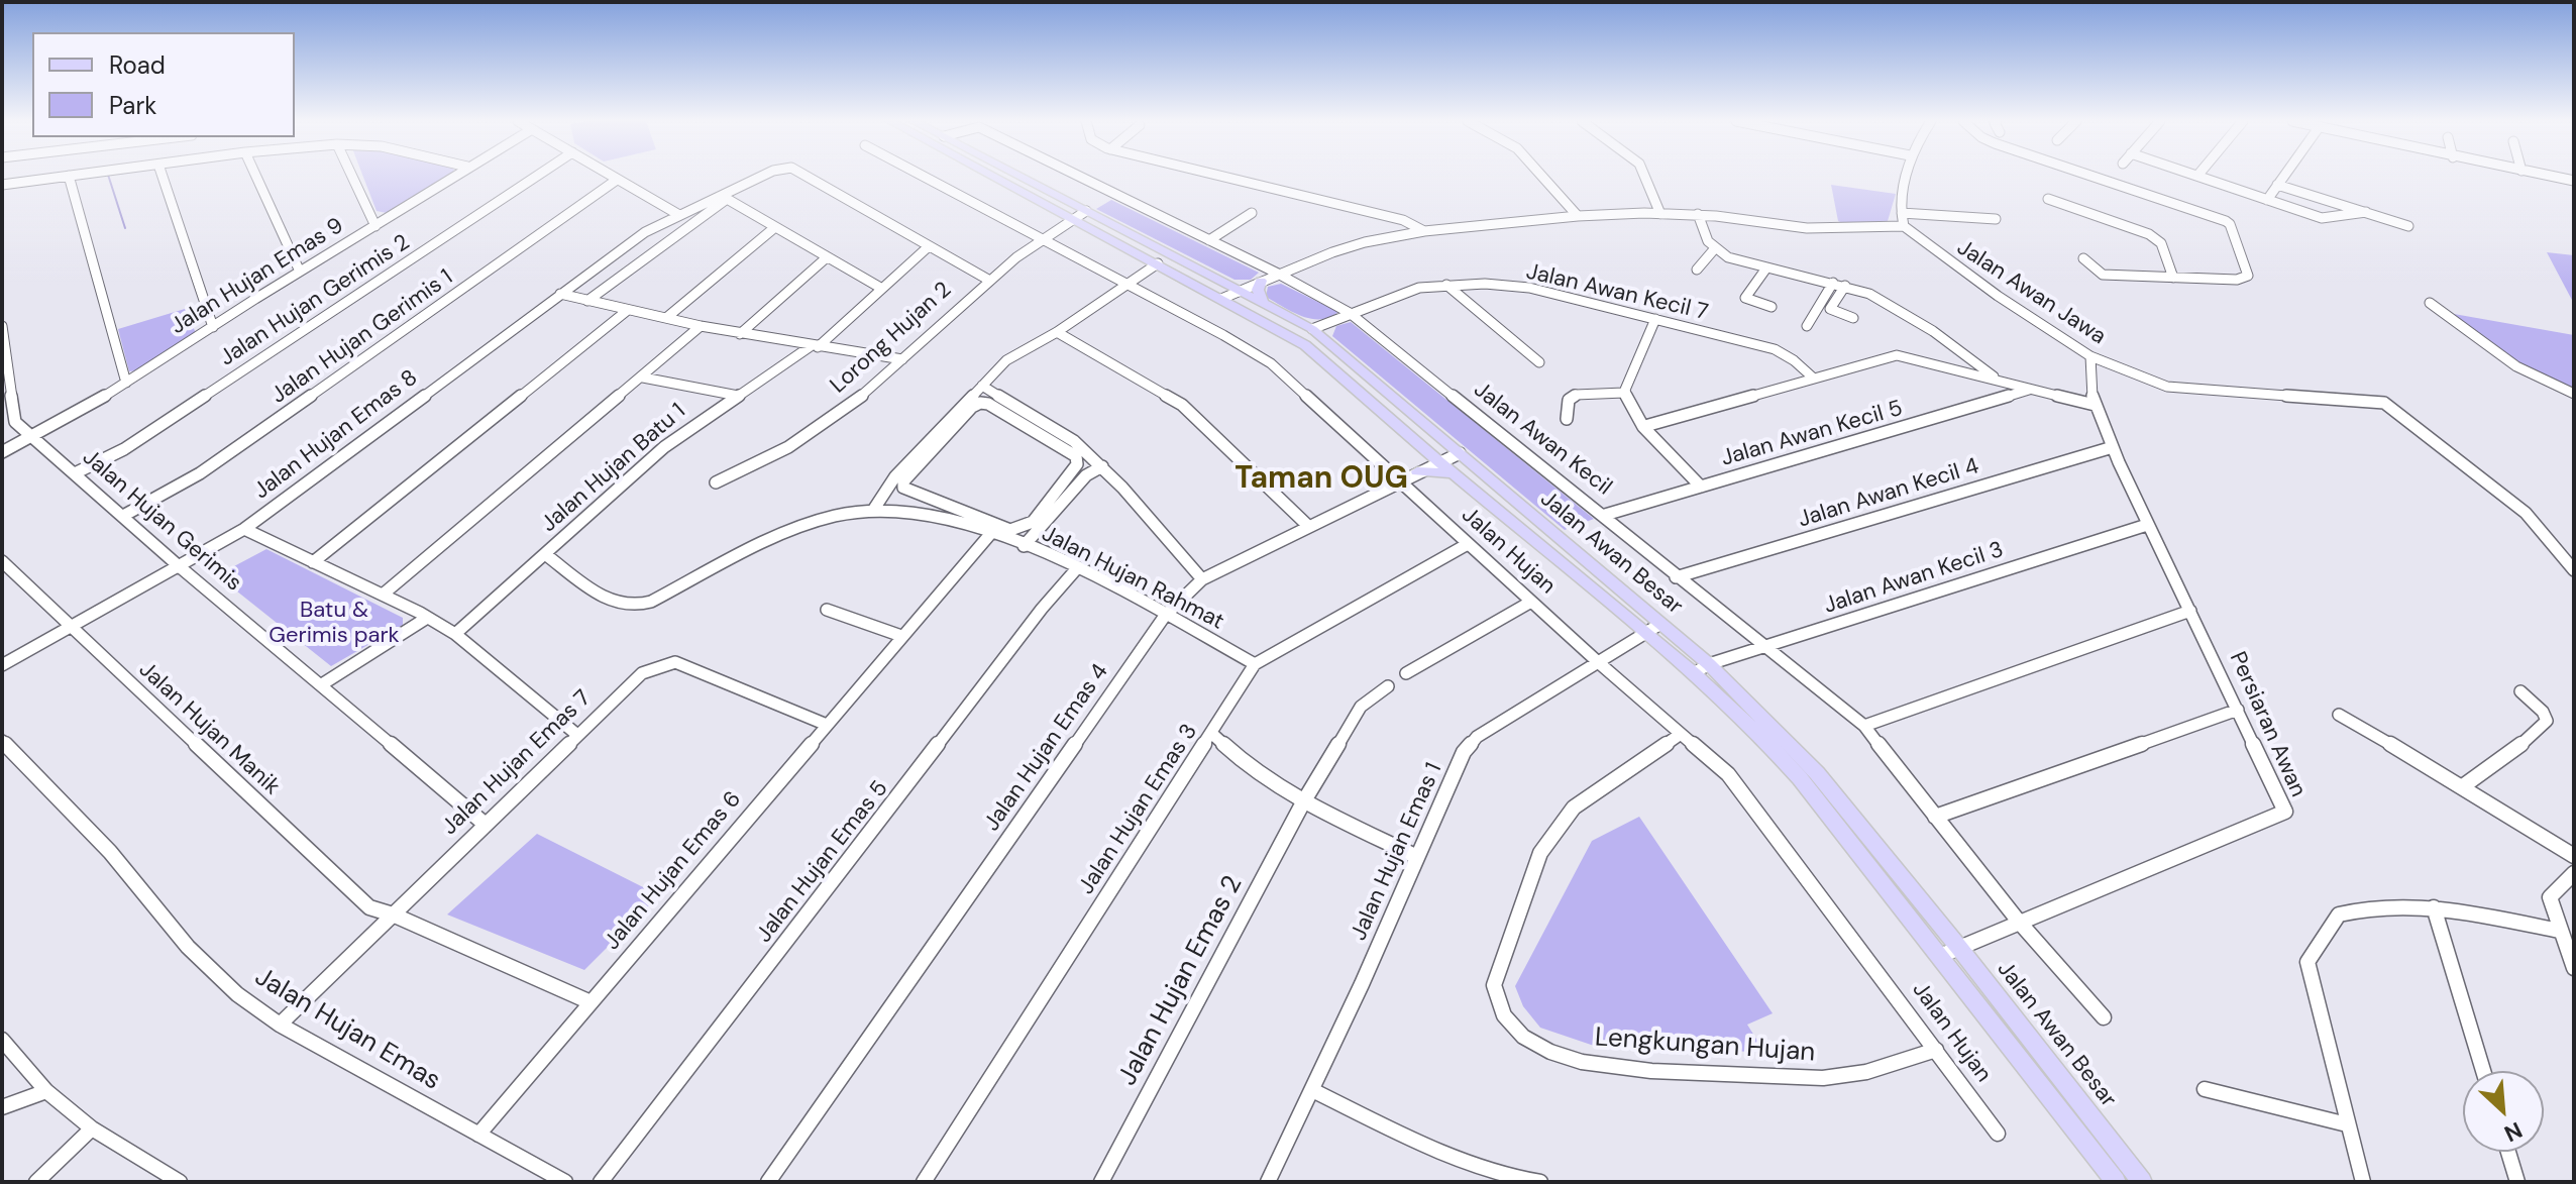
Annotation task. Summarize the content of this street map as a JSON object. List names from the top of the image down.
{
  "streets": {
    "main road": ["Jalan Awan Besar"],
    "street": [
      "Jalan Hujan Emas 9",
      "Jalan Awan Kecil 7",
      "Jalan Awan Jawa",
      "Jalan Hujan Gerimis 2",
      "Jalan Hujan Gerimis 1",
      "Lorong Hujan 2",
      "Jalan Awan Kecil 5",
      "Jalan Hujan Emas 8",
      "Jalan Awan Kecil",
      "Jalan Hujan Batu 1",
      "Jalan Awan Kecil 4",
      "Jalan Hujan Gerimis",
      "Jalan Hujan",
      "Jalan Hujan Rahmat",
      "Jalan Awan Kecil 3",
      "Persiaran Awan",
      "Jalan Hujan Manik",
      "Jalan Hujan Emas 4",
      "Jalan Hujan Emas 7",
      "Jalan Hujan Emas 3",
      "Jalan Hujan Emas 1",
      "Jalan Hujan Emas 5",
      "Jalan Hujan Emas 6",
      "Jalan Hujan Emas 2",
      "Jalan Hujan Emas",
      "Lengkungan Hujan"
    ]
  },
  "crossings": [
    ["Jalan Hujan Emas 9", "Jalan Hujan Gerimis"],
    ["Jalan Awan Kecil 7", "Jalan Awan Kecil"],
    ["Jalan Awan Kecil 7", "Jalan Awan Besar"],
    ["Jalan Awan Jawa", "Persiaran Awan"],
    ["Jalan Hujan Gerimis 2", "Jalan Hujan Gerimis"],
    ["Jalan Hujan Gerimis 1", "Jalan Hujan Gerimis"],
    ["Lorong Hujan 2", "Jalan Hujan"],
    ["Lorong Hujan 2", "Jalan Awan Besar"],
    ["Jalan Awan Kecil 5", "Jalan Awan Kecil"],
    ["Jalan Hujan Emas 8", "Jalan Hujan Gerimis"],
    ["Jalan Hujan Emas 8", "Jalan Hujan Manik"],
    ["Jalan Awan Kecil", "Jalan Awan Kecil 4"],
    ["Jalan Awan Kecil", "Jalan Awan Kecil 3"],
    ["Jalan Awan Kecil", "Persiaran Awan"],
    ["Jalan Hujan Batu 1", "Jalan Hujan Rahmat"],
    ["Jalan Awan Kecil 4", "Persiaran Awan"],
    ["Jalan Hujan Gerimis", "Jalan Hujan Emas 7"],
    ["Jalan Hujan", "Jalan Hujan Emas 4"],
    ["Jalan Hujan", "Jalan Hujan Emas 3"],
    ["Jalan Hujan", "Jalan Hujan Emas 1"],
    ["Jalan Hujan", "Lengkungan Hujan"],
    ["Jalan Awan Besar", "Jalan Awan Kecil 3"],
    ["Jalan Awan Besar", "Persiaran Awan"],
    ["Jalan Awan Besar", "Jalan Hujan Emas 4"],
    ["Jalan Awan Besar", "Jalan Hujan Emas 1"],
    ["Jalan Hujan Rahmat", "Jalan Hujan Emas 4"],
    ["Jalan Hujan Rahmat", "Jalan Hujan Emas 3"],
    ["Jalan Hujan Rahmat", "Jalan Hujan Emas 5"],
    ["Jalan Hujan Rahmat", "Jalan Hujan Emas 6"],
    ["Jalan Awan Kecil 3", "Persiaran Awan"],
    ["Jalan Hujan Manik", "Jalan Hujan Emas 7"],
    ["Jalan Hujan Manik", "Jalan Hujan Emas 6"],
    ["Jalan Hujan Emas 7", "Jalan Hujan Emas 6"],
    ["Jalan Hujan Emas 7", "Jalan Hujan Emas"],
    ["Jalan Hujan Emas 6", "Jalan Hujan Emas"]
  ],
  "districts": ["Taman OUG"],
  "parks": ["Batu & Gerimis park"],
  "legend": ["Road", "Park"],
  "north": "bottom right"
}
